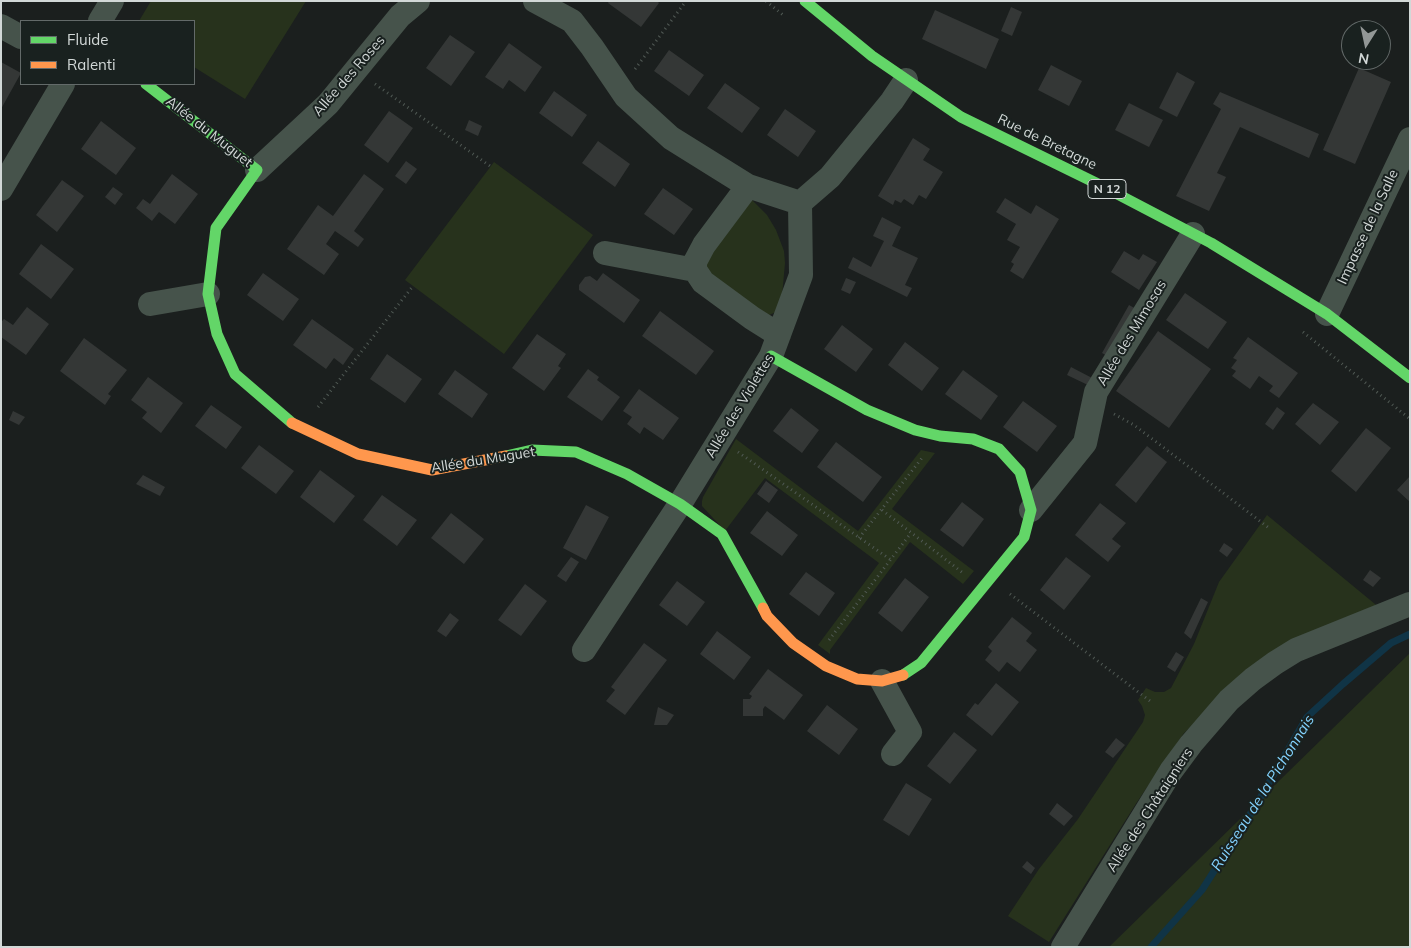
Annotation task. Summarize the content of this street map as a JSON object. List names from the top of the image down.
{
  "streets": {
    "street": [
      "Allée des Roses",
      "Allée du Muguet",
      "Rue de Bretagne",
      "N 12",
      "Impasse de la Salle",
      "Allée des Mimosas",
      "Allée des Violettes",
      "Allée des Châtaigniers"
    ]
  },
  "crossings": [
    ["Allée des Roses", "Allée du Muguet"],
    ["Allée du Muguet", "Allée des Mimosas"],
    ["Allée du Muguet", "Allée des Violettes"],
    ["Rue de Bretagne", "Impasse de la Salle"],
    ["Rue de Bretagne", "Allée des Mimosas"],
    ["Allée des Mimosas", "Allée des Violettes"]
  ],
  "water": ["Ruisseau de la Pichonnais"],
  "legend": ["Fluide", "Ralenti"],
  "north": "bottom"
}
